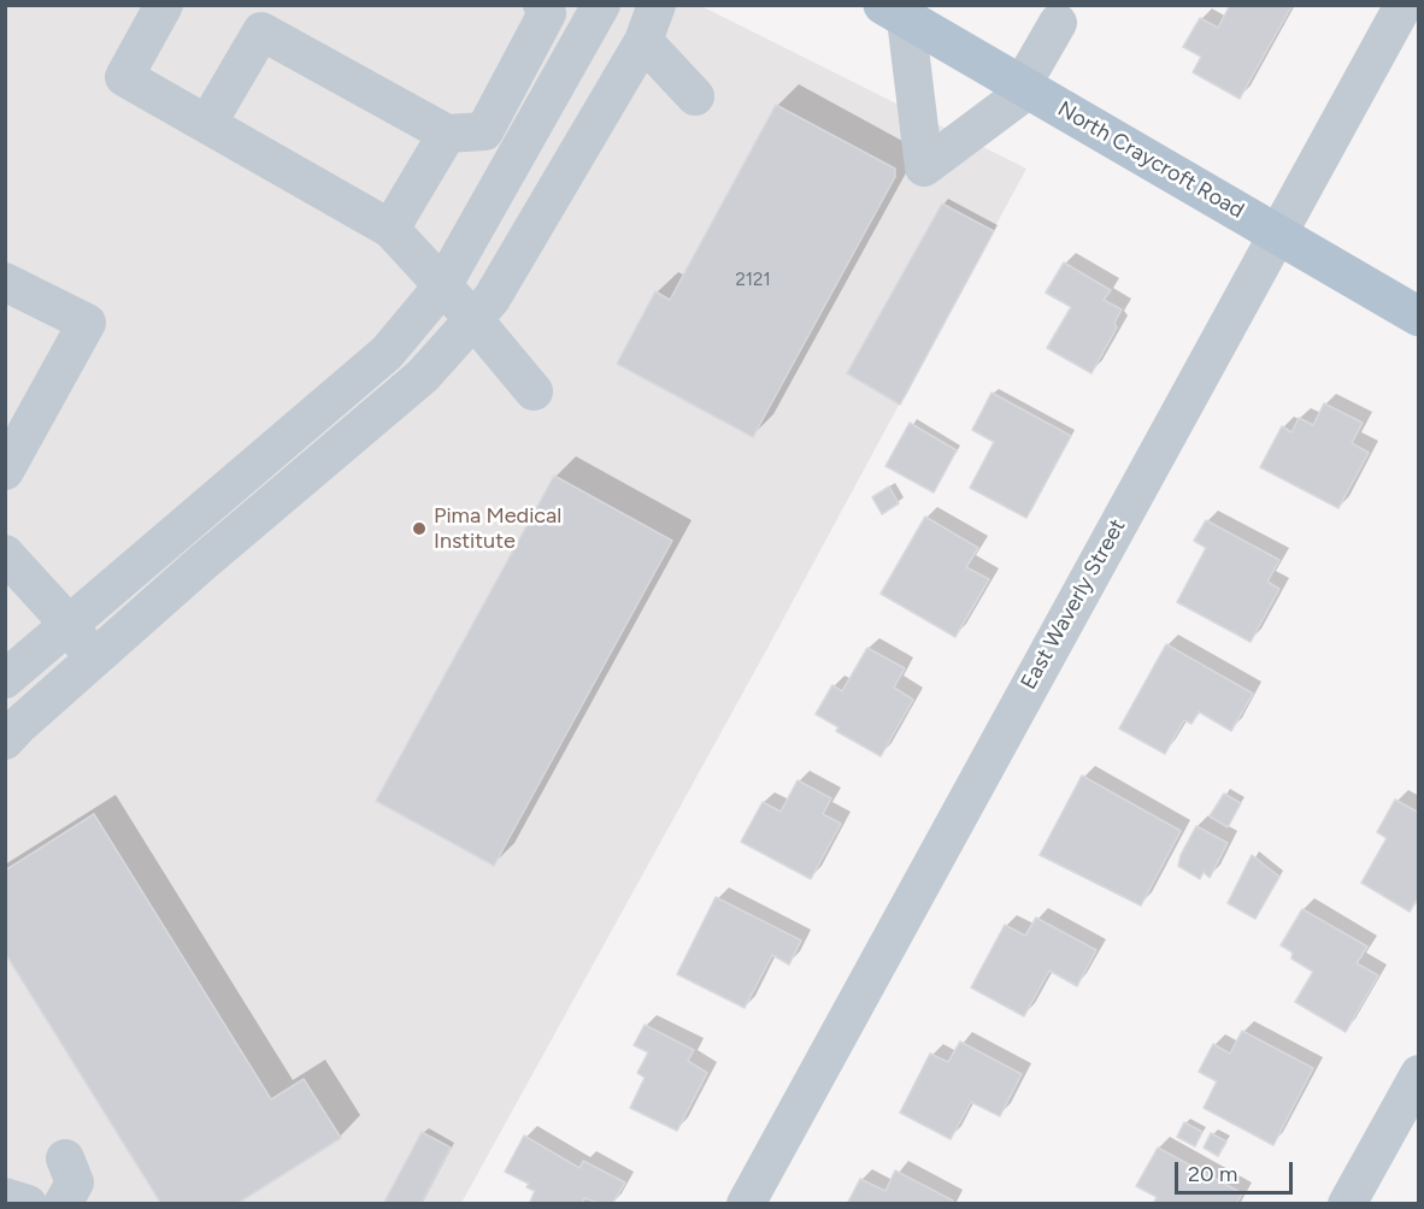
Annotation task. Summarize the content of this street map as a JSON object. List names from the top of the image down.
{
  "streets": {
    "main road": ["North Craycroft Road"],
    "street": ["East Waverly Street"]
  },
  "crossings": [
    ["North Craycroft Road", "East Waverly Street"]
  ],
  "places": ["Pima Medical Institute"],
  "house_numbers": ["2121"],
  "scale_bar": "20 m"
}
